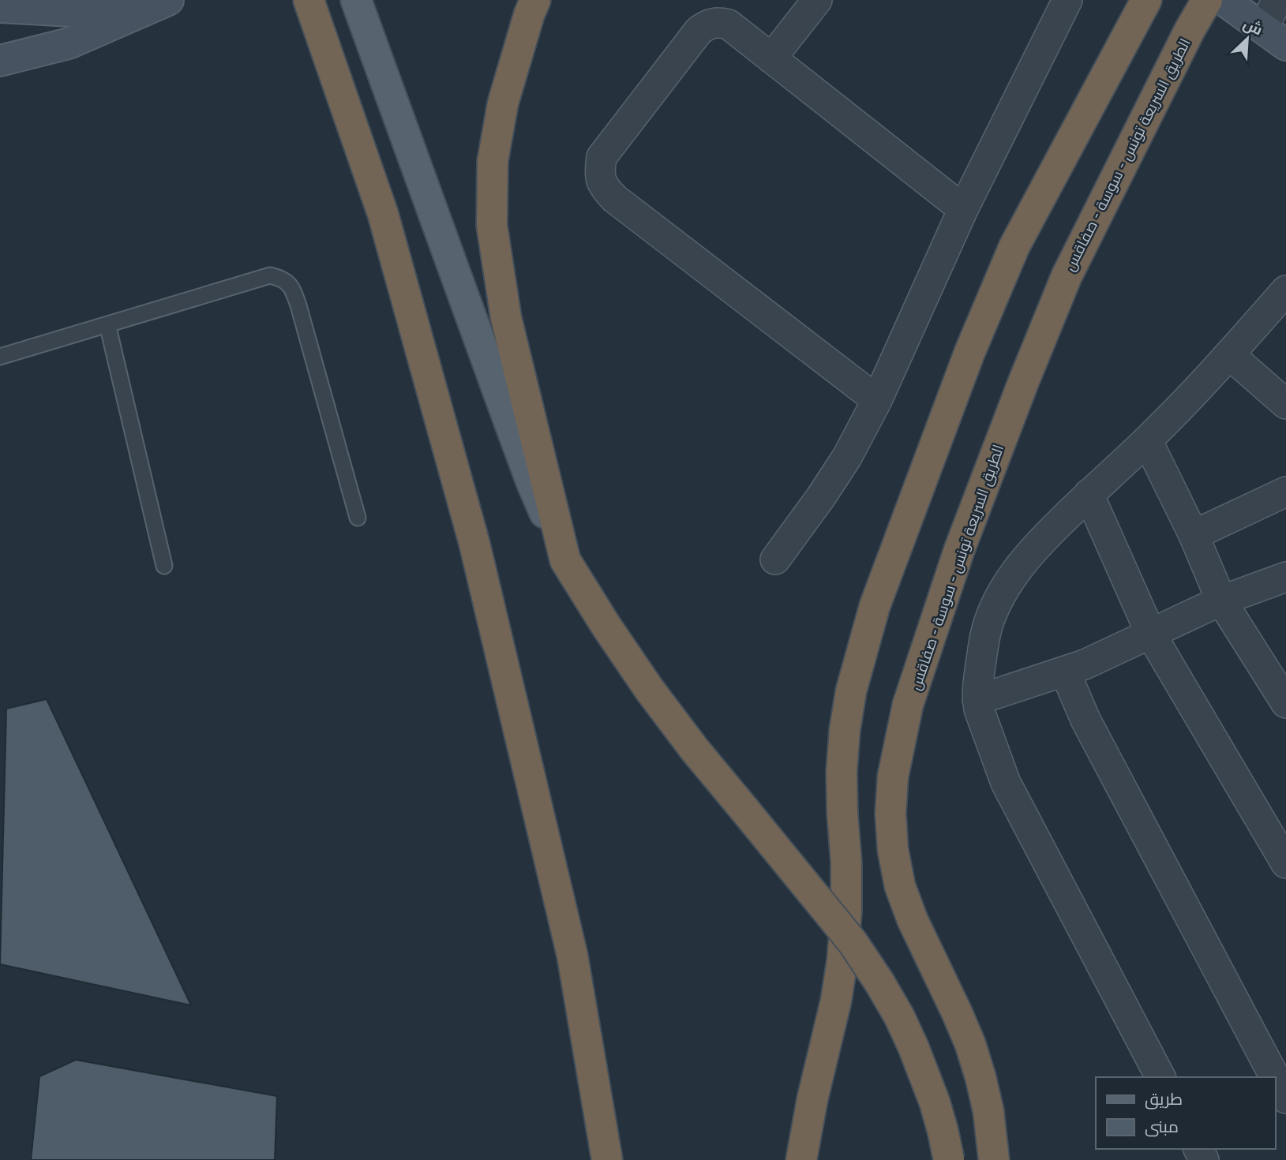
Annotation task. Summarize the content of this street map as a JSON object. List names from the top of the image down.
{
  "streets": {
    "highway": ["الطريق السريعة تونس - سوسة - صفاقس"]
  },
  "legend": ["طريق", "مبنى"],
  "north": "top right"
}
